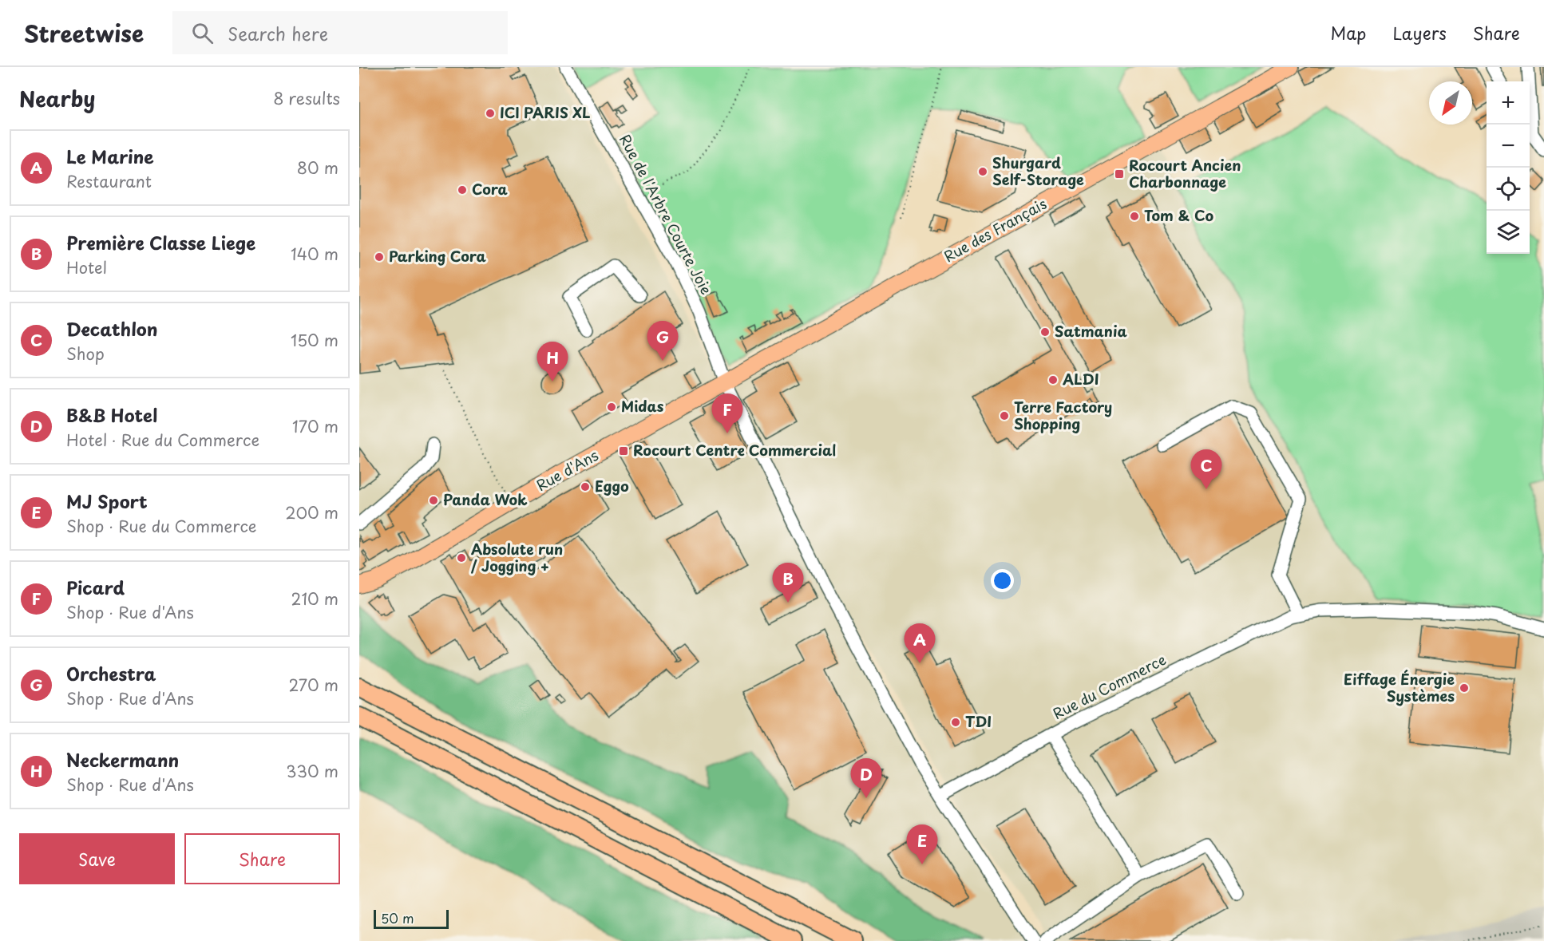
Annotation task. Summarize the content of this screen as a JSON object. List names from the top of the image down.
{
  "streets": {
    "main road": ["Rue des Français", "Rue d'Ans"],
    "street": ["Rue de l'Arbre Courte Joie", "Rue du Commerce"]
  },
  "crossings": [
    ["Rue de l'Arbre Courte Joie", "Rue des Français"],
    ["Rue de l'Arbre Courte Joie", "Rue d'Ans"],
    ["Rue de l'Arbre Courte Joie", "Rue du Commerce"],
    ["Rue des Français", "Rue d'Ans"]
  ],
  "places": {
    "other": [
      "ICI PARIS XL",
      "Shurgard Self-Storage",
      "Cora",
      "Tom & Co",
      "Parking Cora",
      "Satmania",
      "ALDI",
      "Midas",
      "Terre Factory Shopping",
      "Eggo",
      "Panda Wok",
      "Absolute run / Jogging +",
      "Eiffage Énergie Systèmes",
      "TDI"
    ],
    "transit": ["Rocourt Ancien Charbonnage", "Rocourt Centre Commercial"]
  },
  "scale_bar": "50 m",
  "north": "bottom left",
  "page": {
    "header": "Streetwise",
    "search": "Search here",
    "nav": ["Map", "Layers", "Share"],
    "heading": ["Nearby", "8 results"],
    "map_buttons": ["+", "−"],
    "list": [
      {
        "mark": "A",
        "name": "Le Marine",
        "note": "Restaurant",
        "value": "80 m"
      },
      {
        "mark": "B",
        "name": "Première Classe Liege",
        "note": "Hotel",
        "value": "140 m"
      },
      {
        "mark": "C",
        "name": "Decathlon",
        "note": "Shop",
        "value": "150 m"
      },
      {
        "mark": "D",
        "name": "B&B Hotel",
        "note": "Hotel · Rue du Commerce",
        "value": "170 m"
      },
      {
        "mark": "E",
        "name": "MJ Sport",
        "note": "Shop · Rue du Commerce",
        "value": "200 m"
      },
      {
        "mark": "F",
        "name": "Picard",
        "note": "Shop · Rue d'Ans",
        "value": "210 m"
      },
      {
        "mark": "G",
        "name": "Orchestra",
        "note": "Shop · Rue d'Ans",
        "value": "270 m"
      },
      {
        "mark": "H",
        "name": "Neckermann",
        "note": "Shop · Rue d'Ans",
        "value": "330 m"
      }
    ],
    "pins": [
      "G",
      "H",
      "F",
      "C",
      "B",
      "A",
      "D",
      "E"
    ],
    "buttons": ["Save", "Share"],
    "scale": "50 m"
  }
}
